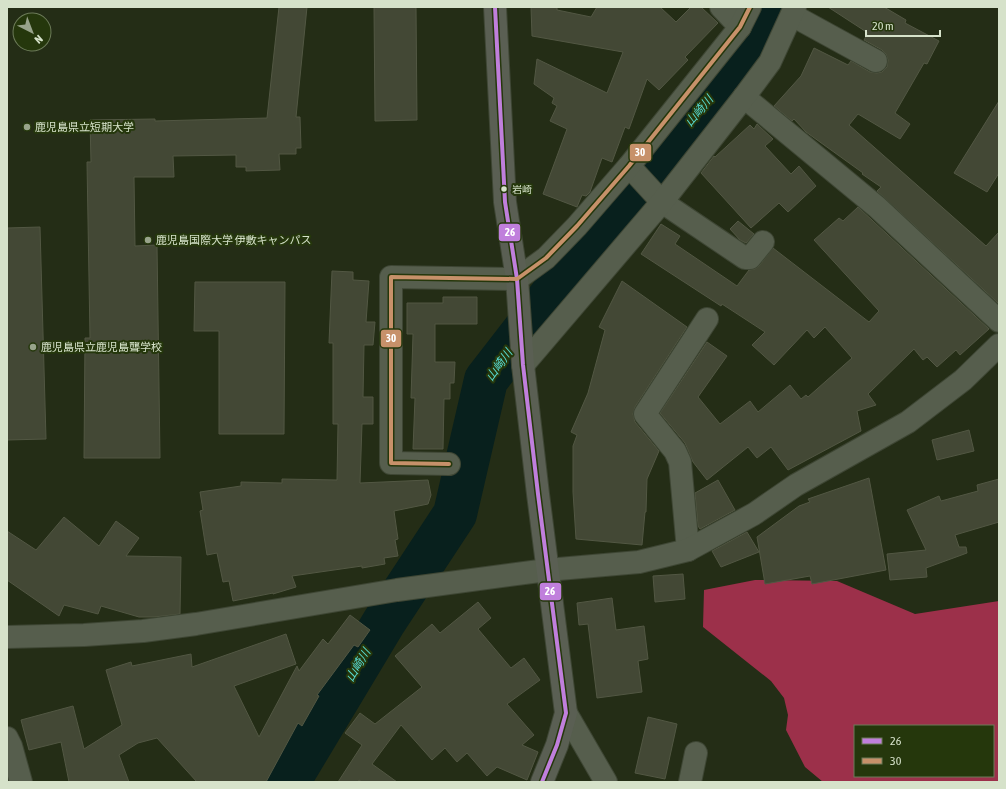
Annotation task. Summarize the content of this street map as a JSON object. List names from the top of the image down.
{
  "water": ["山崎川"],
  "places": [
    "鹿児島県立短期大学",
    "岩崎",
    "鹿児島国際大学 伊敷キャンパス",
    "鹿児島県立鹿児島聾学校"
  ],
  "lines": ["transit line 26", "transit line 30"],
  "legend": ["26", "30"],
  "scale_bar": "20 m",
  "north": "bottom right"
}
